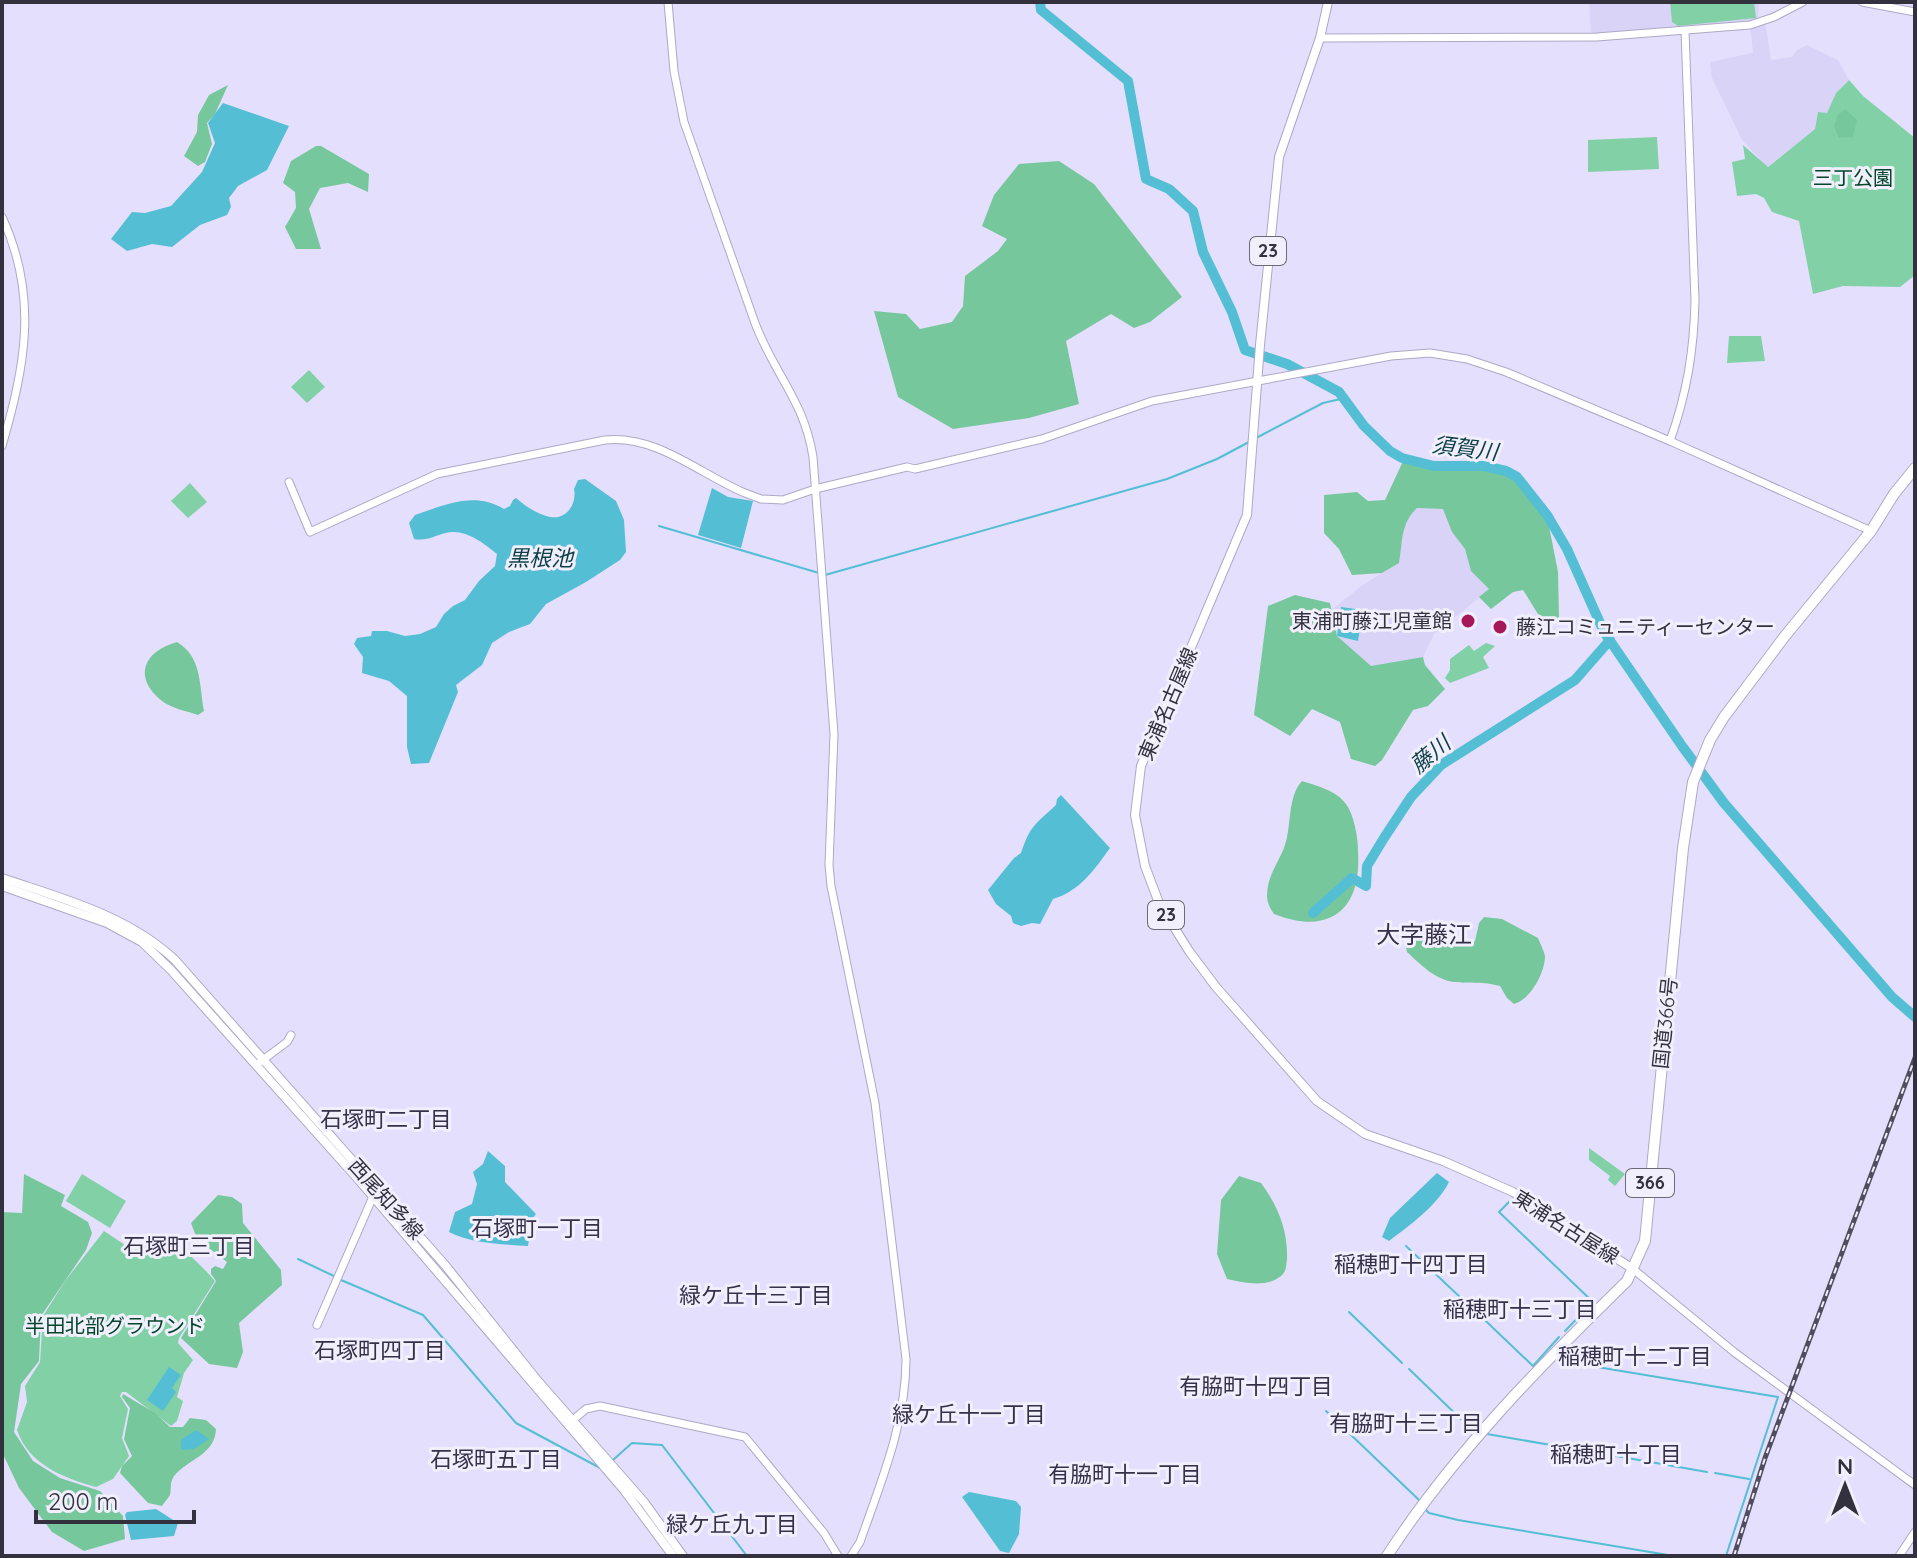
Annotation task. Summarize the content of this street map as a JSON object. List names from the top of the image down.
{
  "streets": {
    "highway": ["国道366号", "366"],
    "main road": ["23", "東浦名古屋線", "西尾知多線"]
  },
  "crossings": [
    ["東浦名古屋線", "国道366号"]
  ],
  "districts": [
    "大字藤江",
    "石塚町二丁目",
    "石塚町一丁目",
    "石塚町三丁目",
    "稲穂町十四丁目",
    "緑ケ丘十三丁目",
    "稲穂町十三丁目",
    "石塚町四丁目",
    "稲穂町十二丁目",
    "有脇町十四丁目",
    "緑ケ丘十一丁目",
    "有脇町十三丁目",
    "稲穂町十丁目",
    "石塚町五丁目",
    "有脇町十一丁目",
    "緑ケ丘九丁目"
  ],
  "water": ["須賀川", "黒根池", "藤川"],
  "parks": ["三丁公園", "半田北部グラウンド"],
  "places": ["東浦町藤江児童館", "藤江コミュニティーセンター"],
  "scale_bar": "200 m",
  "north": "top"
}
